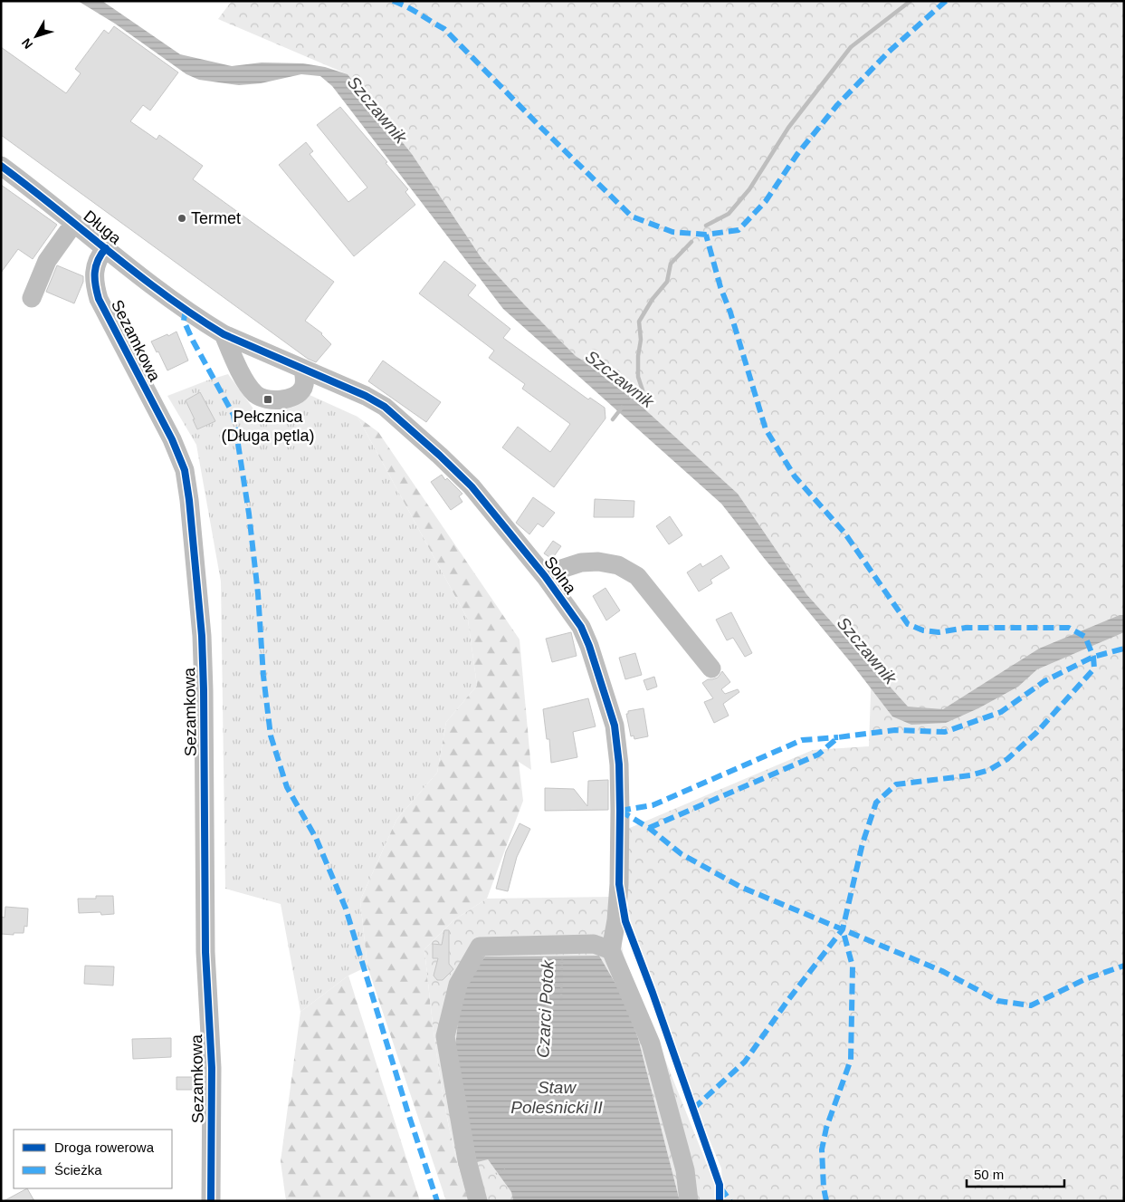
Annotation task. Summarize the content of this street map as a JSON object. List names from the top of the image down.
{
  "streets": {
    "street": ["Długa", "Sezamkowa", "Solna"]
  },
  "crossings": [
    ["Długa", "Sezamkowa"],
    ["Długa", "Solna"]
  ],
  "water": ["Szczawnik", "Czarci Potok", "Staw Poleśnicki II"],
  "places": {
    "other": ["Termet"],
    "transit": ["Pełcznica (Długa pętla)"]
  },
  "legend": ["Droga rowerowa", "Ścieżka"],
  "scale_bar": "50 m",
  "north": "bottom left"
}
